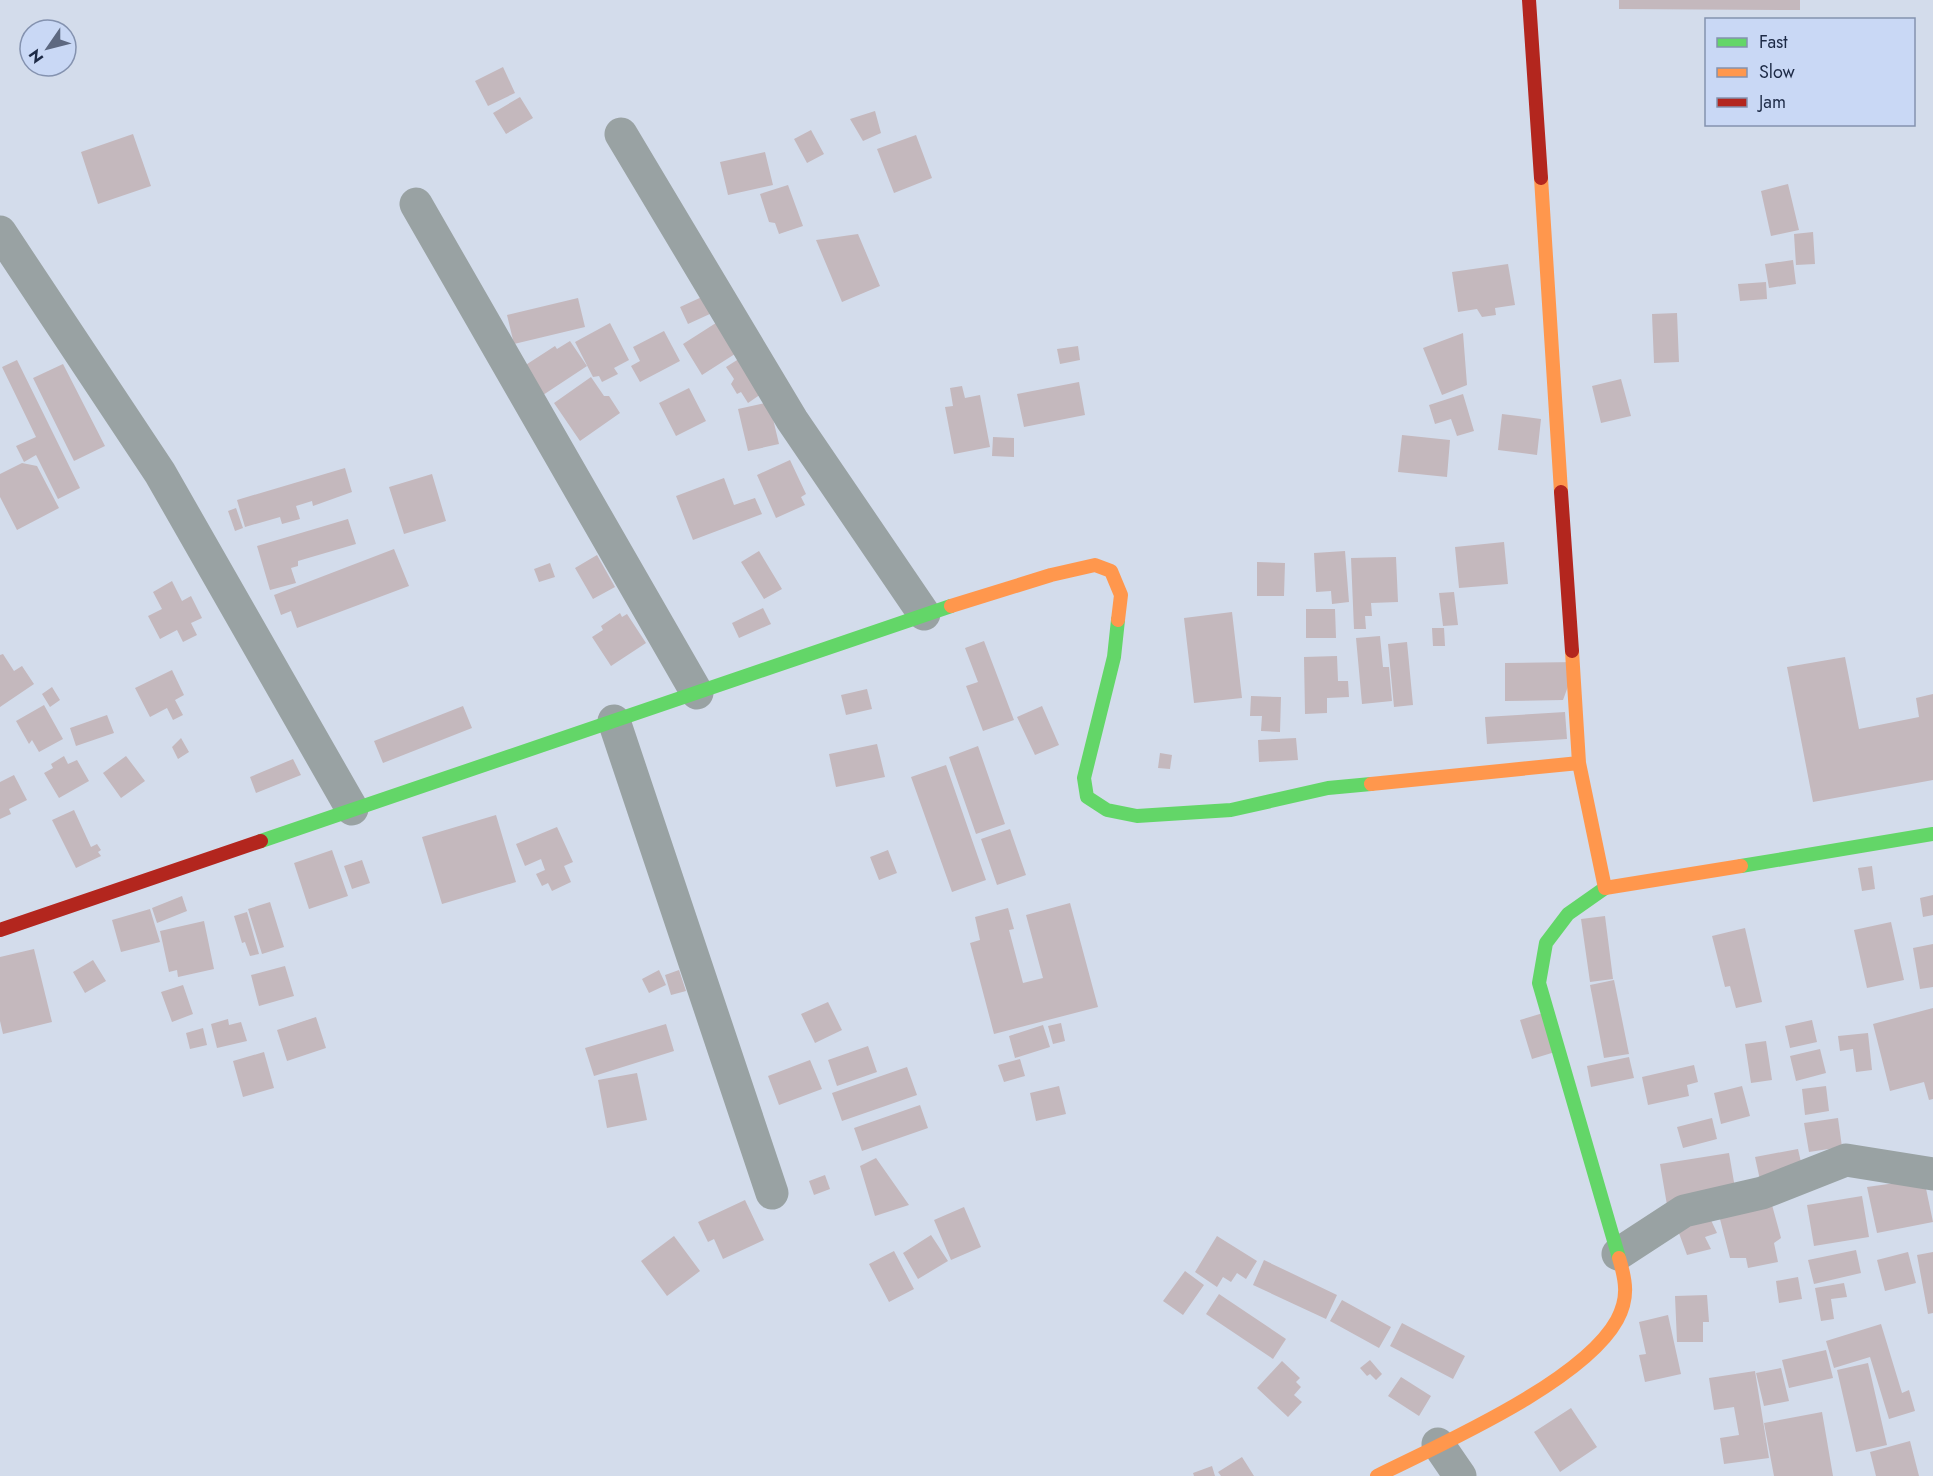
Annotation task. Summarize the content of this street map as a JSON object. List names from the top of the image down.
{
  "legend": ["Fast", "Slow", "Jam"],
  "north": "bottom left"
}
